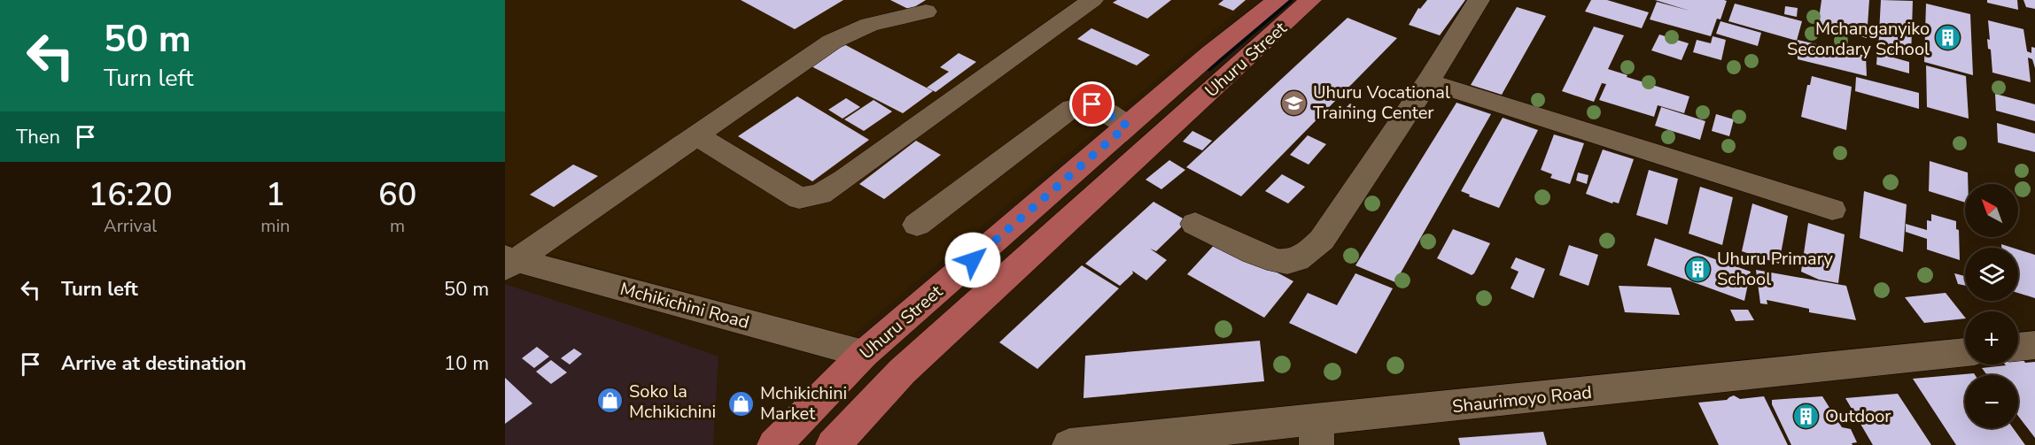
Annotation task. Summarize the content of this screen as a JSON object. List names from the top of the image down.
{
  "streets": {
    "main road": ["Uhuru Street"],
    "street": ["Mchikichini Road", "Shaurimoyo Road"]
  },
  "crossings": [
    ["Uhuru Street", "Mchikichini Road"]
  ],
  "places": {
    "building": ["Mchanganyiko Secondary School", "Uhuru Primary School", "Outdoor"],
    "school or university": ["Uhuru Vocational Training Center"],
    "shop": ["Soko la Mchikichini", "Mchikichini Market"]
  },
  "north": "top left",
  "page": {
    "turn": ["50 m", "Turn left"],
    "then": "Then",
    "eta": [
      "16:20",
      "Arrival",
      "1",
      "min",
      "60",
      "m"
    ],
    "map_buttons": ["+", "−"],
    "list": [
      {
        "name": "Turn left",
        "value": "50 m"
      },
      {
        "name": "Arrive at destination",
        "value": "10 m"
      }
    ]
  }
}
